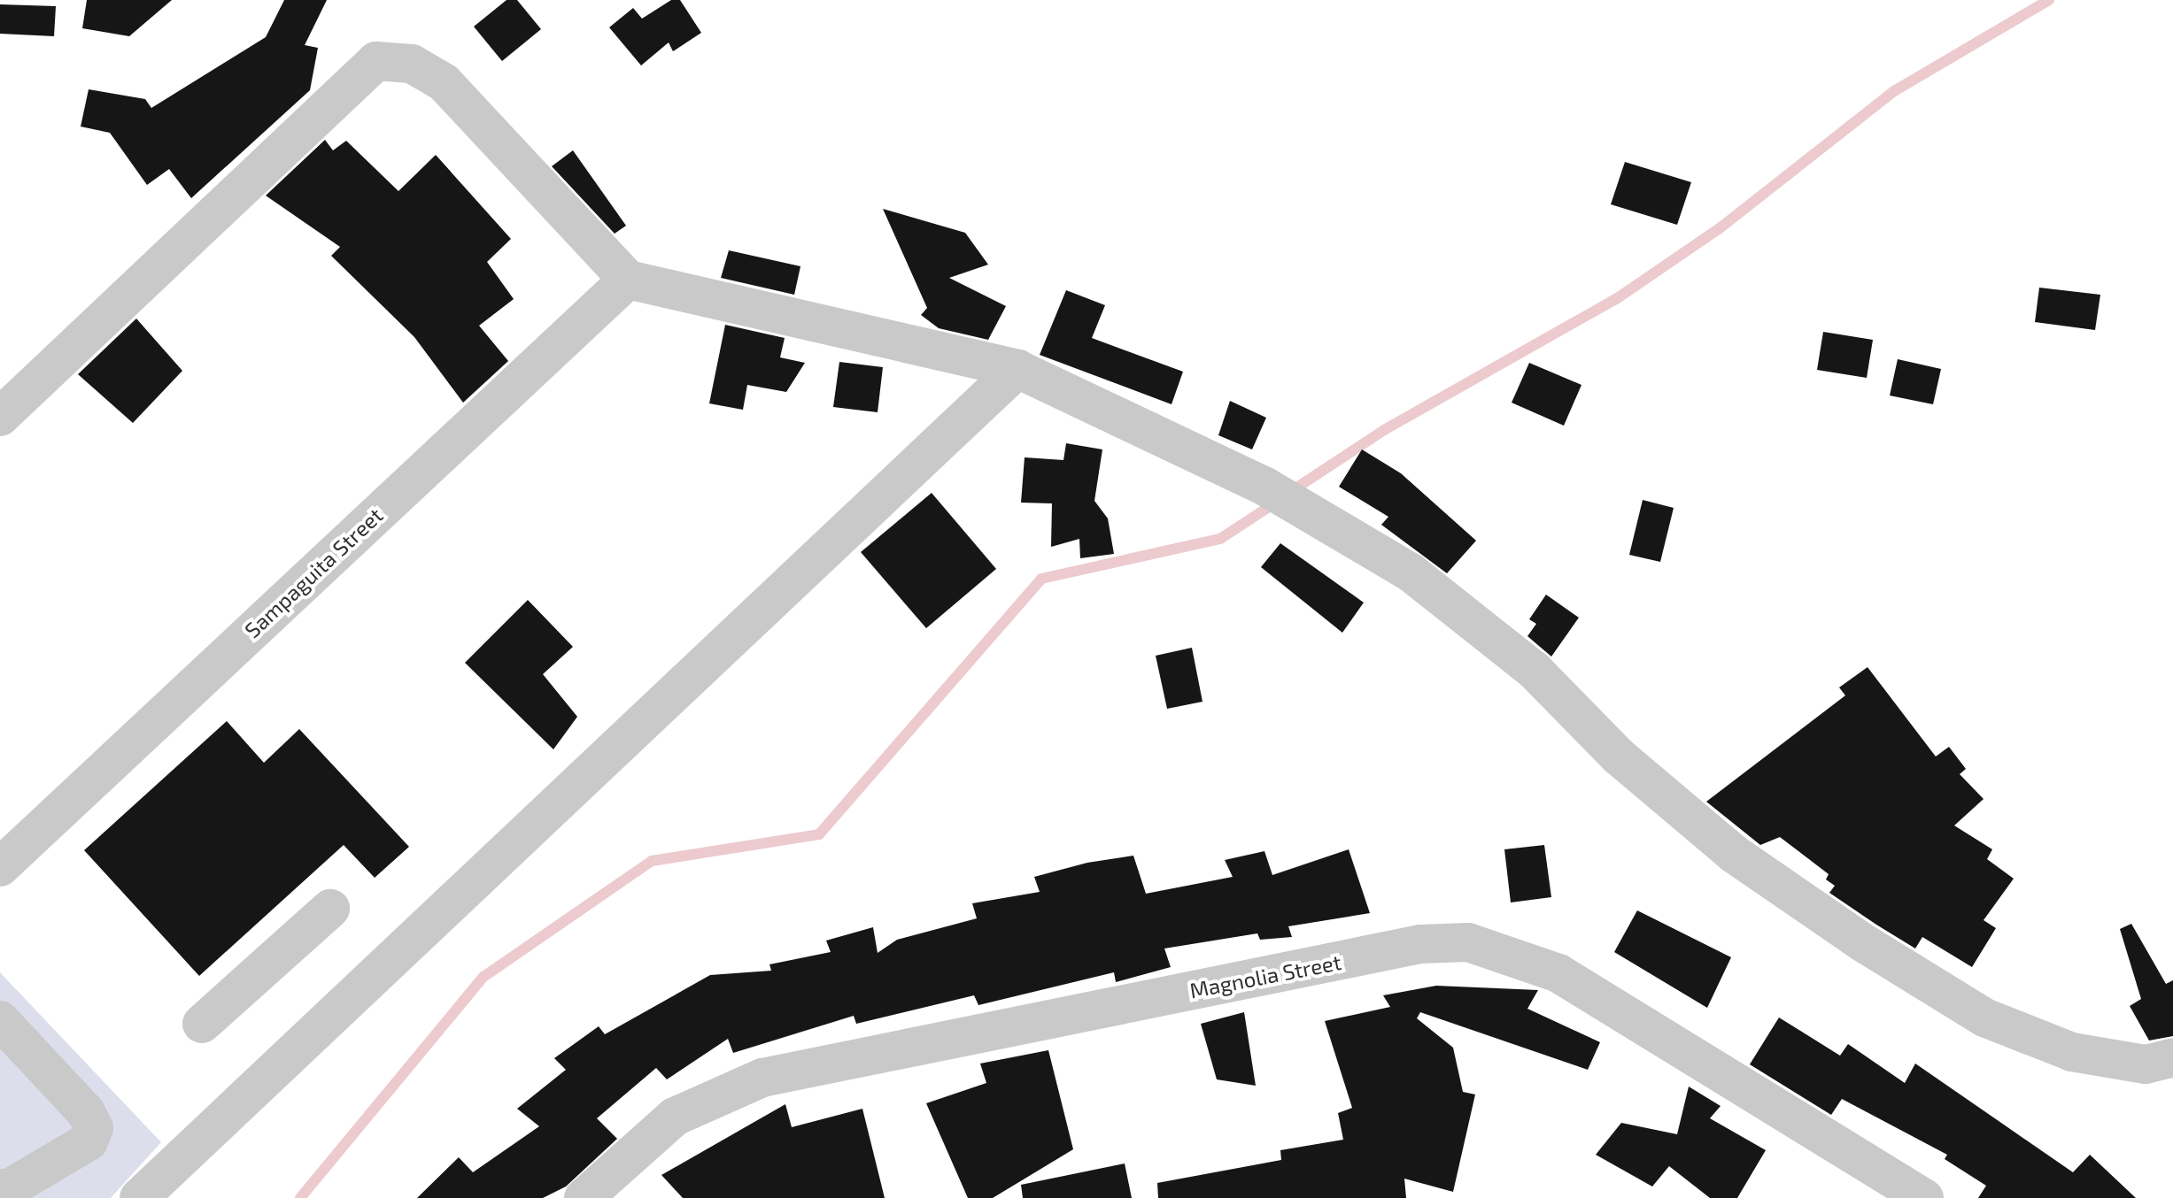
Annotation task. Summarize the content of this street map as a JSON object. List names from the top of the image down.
{
  "streets": {
    "street": ["Sampaguita Street", "Magnolia Street"]
  }
}
